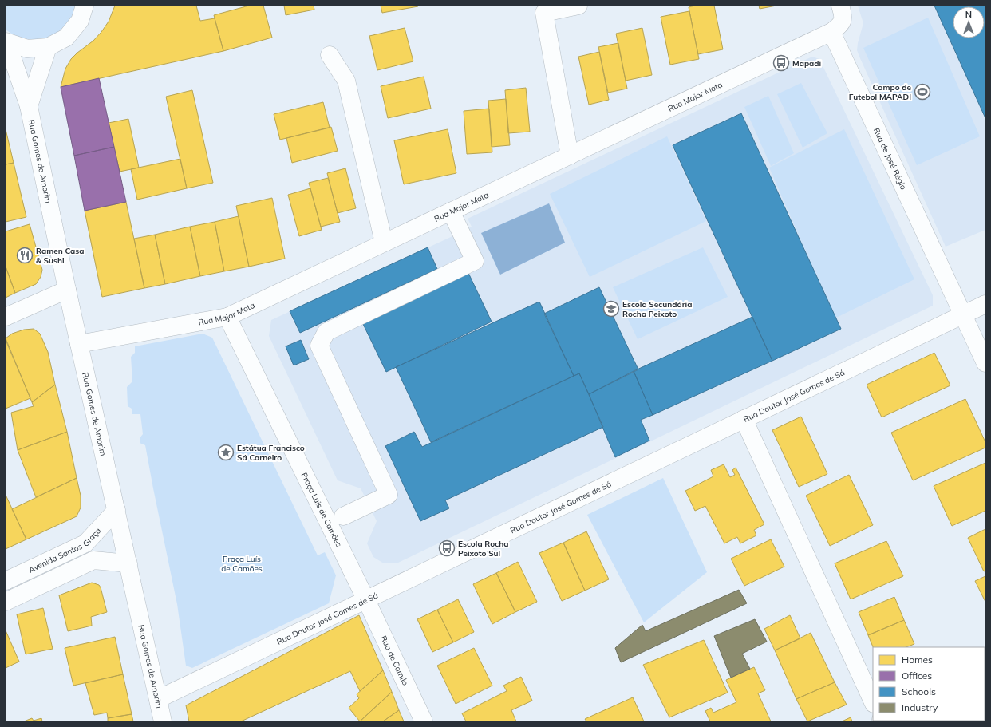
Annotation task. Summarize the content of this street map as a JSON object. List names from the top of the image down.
{
  "streets": {
    "street": [
      "Rua Major Mota",
      "Rua de José Régio",
      "Rua Gomes de Amorim",
      "Rua Doutor José Gomes de Sá",
      "Praça Luis de Camões",
      "Avenida Santos Graça",
      "Rua de Camilo"
    ]
  },
  "crossings": [
    ["Rua Major Mota", "Rua de José Régio"],
    ["Rua Major Mota", "Rua Gomes de Amorim"],
    ["Rua Major Mota", "Praça Luis de Camões"],
    ["Rua de José Régio", "Rua Doutor José Gomes de Sá"],
    ["Rua Gomes de Amorim", "Rua Doutor José Gomes de Sá"],
    ["Rua Gomes de Amorim", "Avenida Santos Graça"],
    ["Rua Doutor José Gomes de Sá", "Praça Luis de Camões"],
    ["Rua Doutor José Gomes de Sá", "Rua de Camilo"],
    ["Praça Luis de Camões", "Rua de Camilo"]
  ],
  "parks": ["Praça Luís de Camões"],
  "places": {
    "bus stop": ["Mapadi", "Escola Rocha Peixoto Sul"],
    "sports": ["Campo de Futebol MAPADI"],
    "restaurant": ["Ramen Casa & Sushi"],
    "school or university": ["Escola Secundária Rocha Peixoto"],
    "place": ["Estátua Francisco Sá Carneiro"]
  },
  "legend": [
    "Homes",
    "Offices",
    "Schools",
    "Industry"
  ],
  "north": "top"
}
